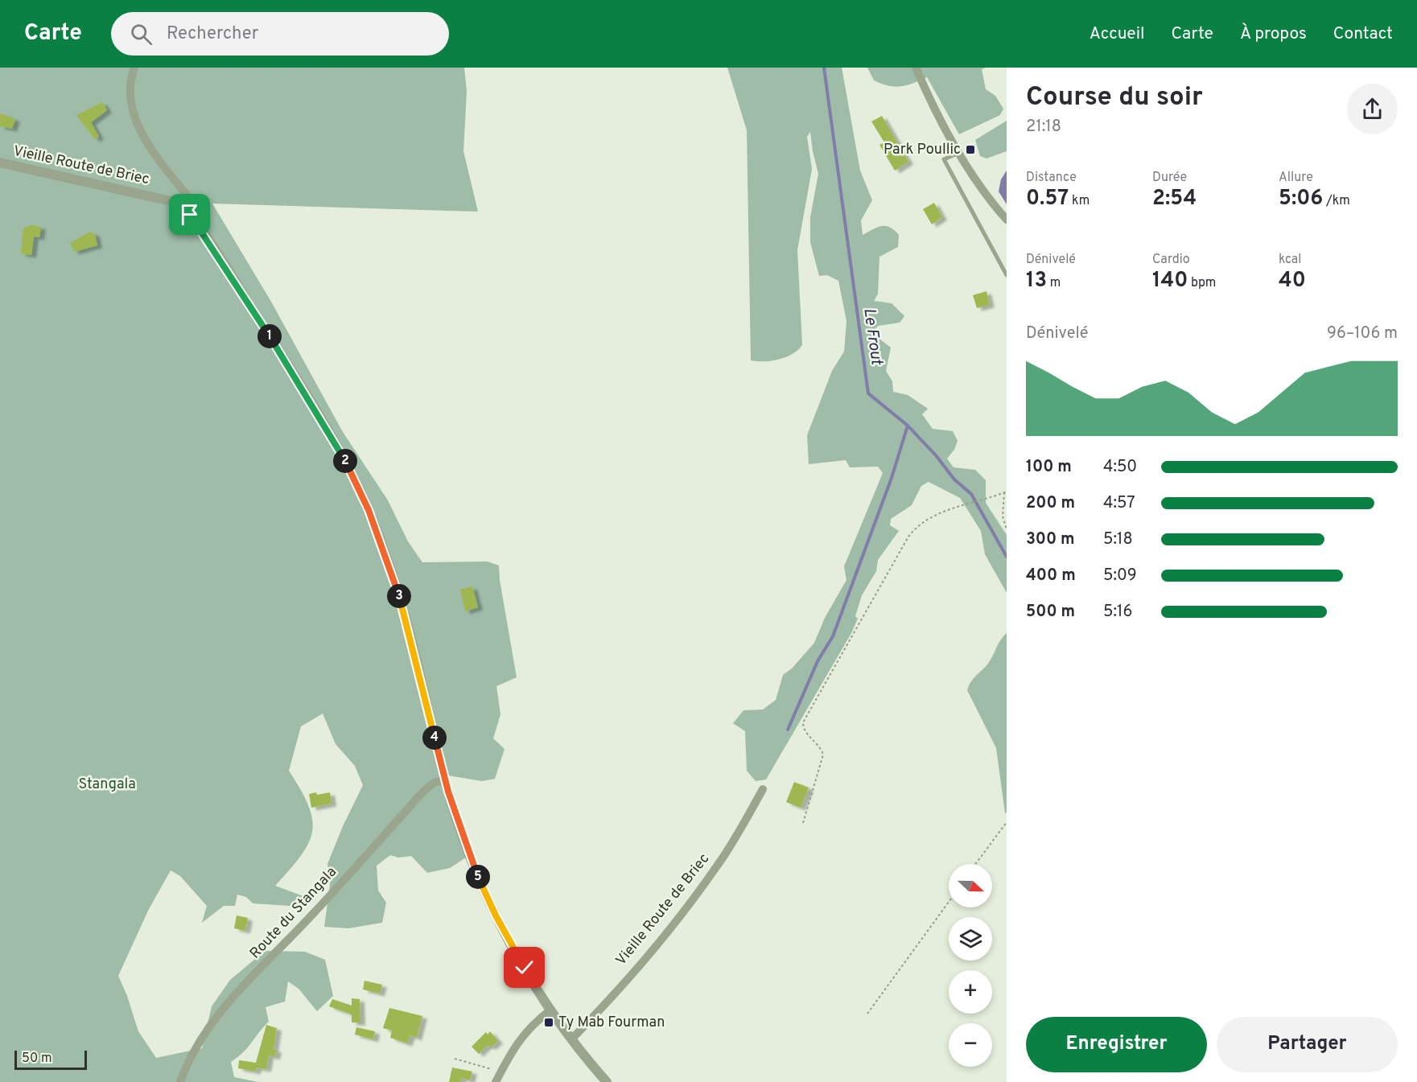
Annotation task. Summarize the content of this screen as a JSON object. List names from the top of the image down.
{
  "streets": {
    "street": ["Vieille Route de Briec", "Route du Stangala"]
  },
  "crossings": [
    ["Vieille Route de Briec", "Route du Stangala"]
  ],
  "water": ["Le Frout"],
  "parks": ["Stangala"],
  "places": {
    "transit": ["Park Poullic", "Ty Mab Fourman"]
  },
  "scale_bar": "50 m",
  "north": "right",
  "page": {
    "header": "Carte",
    "search": "Rechercher",
    "nav": [
      "Accueil",
      "Carte",
      "À propos",
      "Contact"
    ],
    "heading": ["Course du soir", "21:18"],
    "stats": [
      ["Distance", "0.57 km"],
      ["Durée", "2:54"],
      ["Allure", "5:06 /km"],
      ["Dénivelé", "13 m"],
      ["Cardio", "140 bpm"],
      ["kcal", "40"]
    ],
    "chart": ["Dénivelé", "96–106 m"],
    "pins": [
      "1",
      "2",
      "3",
      "4",
      "5"
    ],
    "list": [
      {
        "name": "100 m",
        "note": "4:50"
      },
      {
        "name": "200 m",
        "note": "4:57"
      },
      {
        "name": "300 m",
        "note": "5:18"
      },
      {
        "name": "400 m",
        "note": "5:09"
      },
      {
        "name": "500 m",
        "note": "5:16"
      }
    ],
    "map_buttons": ["+", "−"],
    "buttons": ["Enregistrer", "Partager"],
    "scale": "50 m"
  }
}
